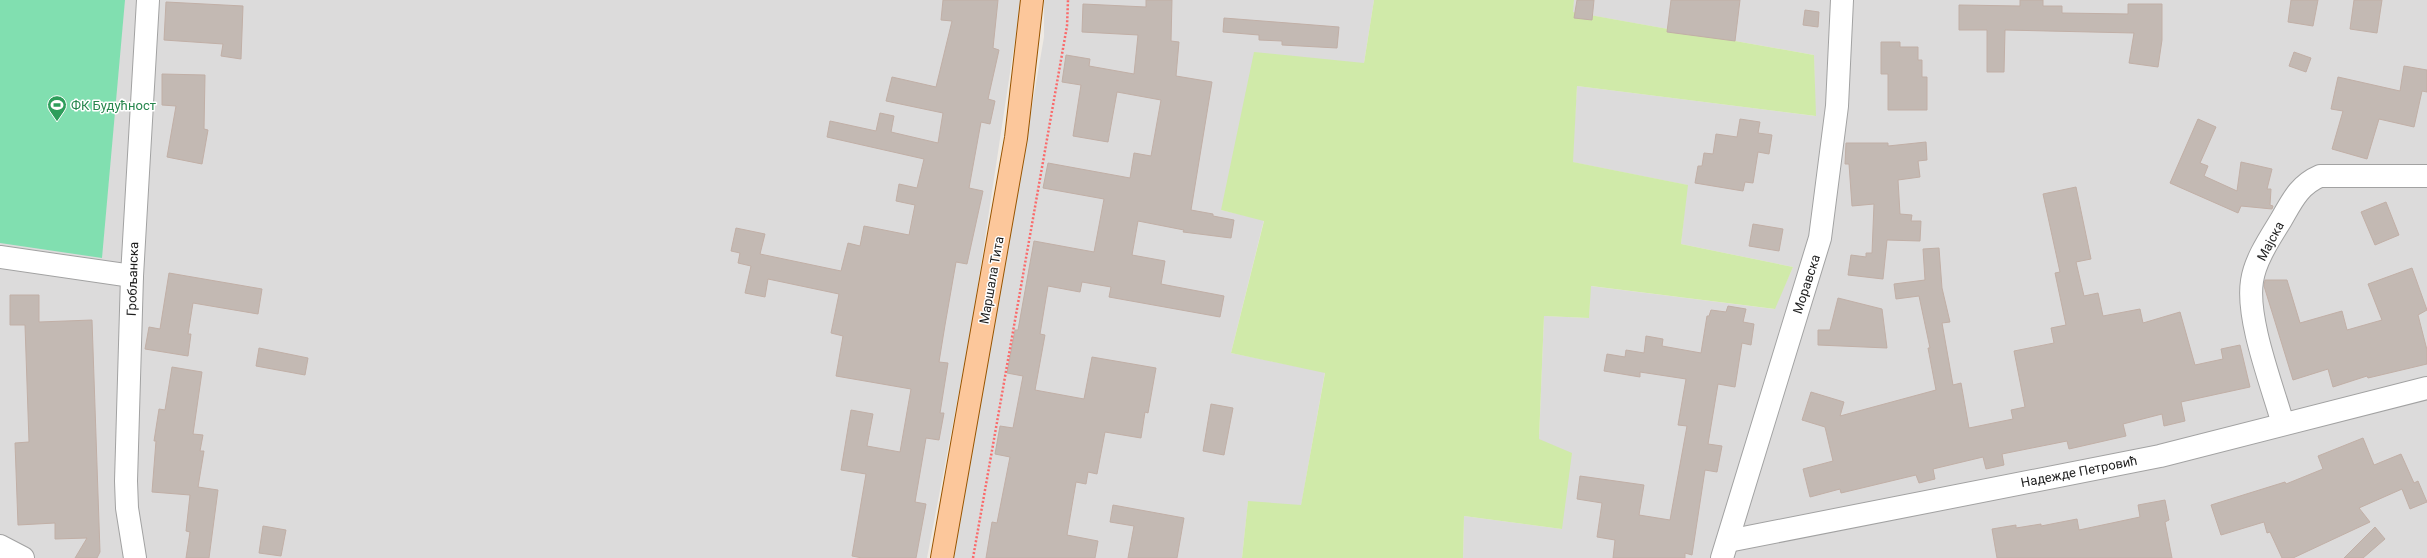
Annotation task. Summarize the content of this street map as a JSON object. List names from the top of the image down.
{
  "streets": {
    "main road": ["Маршала Тита"],
    "street": [
      "Мајска",
      "Гробљанска",
      "Моравска",
      "Надежде Петровић"
    ]
  },
  "crossings": [
    ["Мајска", "Надежде Петровић"],
    ["Моравска", "Надежде Петровић"]
  ],
  "places": {
    "sports": ["ФК Будућност"]
  }
}
